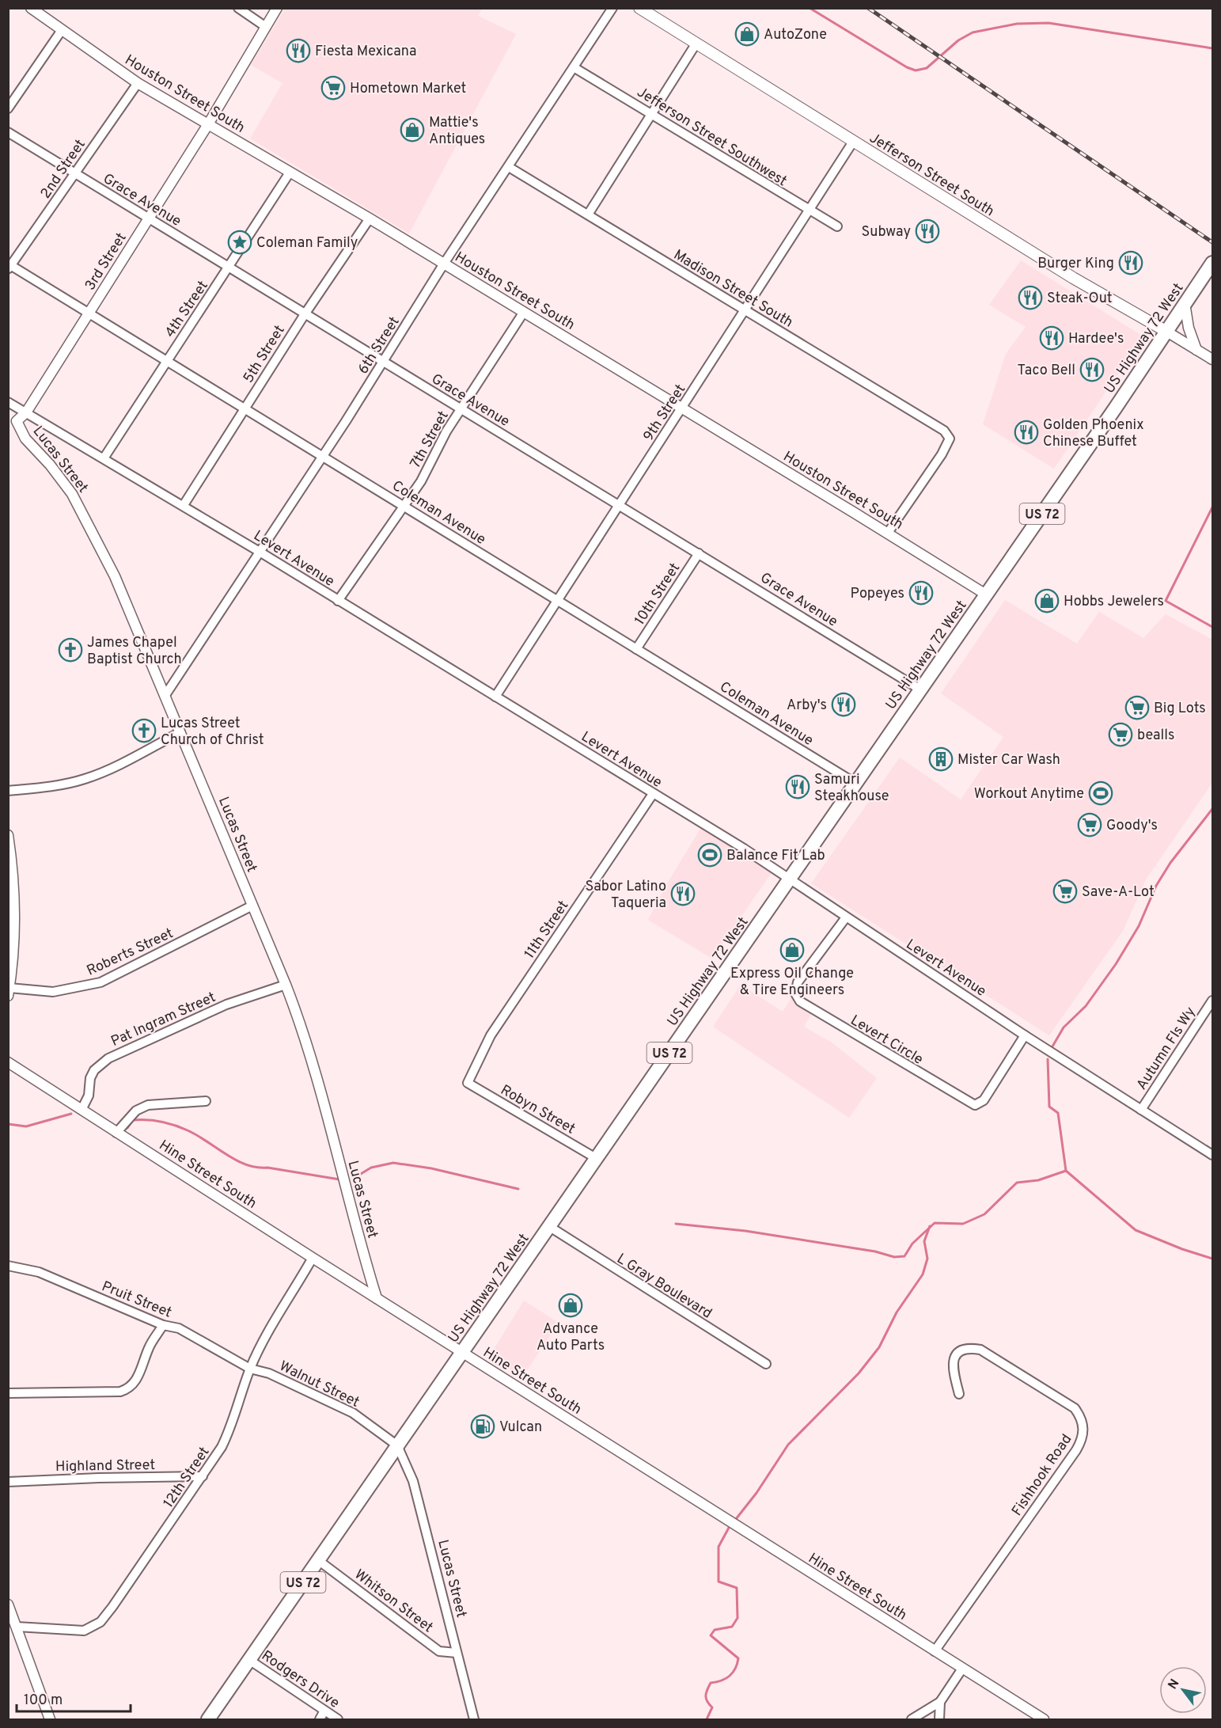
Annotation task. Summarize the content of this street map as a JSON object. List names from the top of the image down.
{
  "streets": {
    "highway": ["US Highway 72 West", "US 72"],
    "main road": ["Jefferson Street South"],
    "street": [
      "Houston Street South",
      "Jefferson Street Southwest",
      "2nd Street",
      "Grace Avenue",
      "3rd Street",
      "Madison Street South",
      "4th Street",
      "6th Street",
      "5th Street",
      "9th Street",
      "7th Street",
      "Lucas Street",
      "Coleman Avenue",
      "Levert Avenue",
      "10th Street",
      "11th Street",
      "Roberts Street",
      "Pat Ingram Street",
      "Levert Circle",
      "Autumn Fls Wy",
      "Robyn Street",
      "Hine Street South",
      "L Gray Boulevard",
      "Pruit Street",
      "Walnut Street",
      "Highland Street",
      "Fishhook Road",
      "12th Street",
      "Whitson Street",
      "Rodgers Drive"
    ]
  },
  "crossings": [
    ["Houston Street South", "2nd Street"],
    ["Houston Street South", "3rd Street"],
    ["Houston Street South", "Madison Street South"],
    ["Houston Street South", "4th Street"],
    ["Houston Street South", "US Highway 72 West"],
    ["Houston Street South", "6th Street"],
    ["Houston Street South", "5th Street"],
    ["Houston Street South", "9th Street"],
    ["Houston Street South", "7th Street"],
    ["Jefferson Street Southwest", "6th Street"],
    ["Jefferson Street Southwest", "9th Street"],
    ["2nd Street", "Grace Avenue"],
    ["2nd Street", "Coleman Avenue"],
    ["Jefferson Street South", "US Highway 72 West"],
    ["Jefferson Street South", "9th Street"],
    ["Grace Avenue", "3rd Street"],
    ["Grace Avenue", "4th Street"],
    ["Grace Avenue", "US Highway 72 West"],
    ["Grace Avenue", "6th Street"],
    ["Grace Avenue", "5th Street"],
    ["Grace Avenue", "9th Street"],
    ["Grace Avenue", "7th Street"],
    ["Grace Avenue", "10th Street"],
    ["3rd Street", "Lucas Street"],
    ["3rd Street", "Coleman Avenue"],
    ["3rd Street", "Levert Avenue"],
    ["Madison Street South", "6th Street"],
    ["Madison Street South", "9th Street"],
    ["4th Street", "Coleman Avenue"],
    ["4th Street", "Levert Avenue"],
    ["US Highway 72 West", "Lucas Street"],
    ["US Highway 72 West", "Coleman Avenue"],
    ["US Highway 72 West", "Levert Avenue"],
    ["US Highway 72 West", "Robyn Street"],
    ["US Highway 72 West", "Hine Street South"],
    ["US Highway 72 West", "L Gray Boulevard"],
    ["US Highway 72 West", "Walnut Street"],
    ["US Highway 72 West", "Whitson Street"],
    ["US Highway 72 West", "Rodgers Drive"],
    ["6th Street", "Lucas Street"],
    ["6th Street", "Coleman Avenue"],
    ["6th Street", "Levert Avenue"],
    ["5th Street", "Coleman Avenue"],
    ["5th Street", "Levert Avenue"],
    ["9th Street", "Coleman Avenue"],
    ["9th Street", "Levert Avenue"],
    ["7th Street", "Coleman Avenue"],
    ["7th Street", "Levert Avenue"],
    ["Lucas Street", "Levert Avenue"],
    ["Lucas Street", "Roberts Street"],
    ["Lucas Street", "Pat Ingram Street"],
    ["Lucas Street", "Hine Street South"],
    ["Lucas Street", "Walnut Street"],
    ["Lucas Street", "Whitson Street"],
    ["Coleman Avenue", "10th Street"],
    ["Levert Avenue", "11th Street"],
    ["Levert Avenue", "Levert Circle"],
    ["Levert Avenue", "Autumn Fls Wy"],
    ["11th Street", "Robyn Street"],
    ["Pat Ingram Street", "Hine Street South"],
    ["Hine Street South", "Fishhook Road"],
    ["Hine Street South", "12th Street"],
    ["Pruit Street", "Walnut Street"],
    ["Pruit Street", "12th Street"],
    ["Walnut Street", "12th Street"],
    ["Highland Street", "12th Street"]
  ],
  "places": {
    "shop": [
      "AutoZone",
      "Mattie's Antiques",
      "Hobbs Jewelers",
      "Express Oil Change & Tire Engineers",
      "Advance Auto Parts"
    ],
    "restaurant": [
      "Fiesta Mexicana",
      "Subway",
      "Burger King",
      "Steak-Out",
      "Hardee's",
      "Taco Bell",
      "Golden Phoenix Chinese Buffet",
      "Popeyes",
      "Arby's",
      "Samuri Steakhouse",
      "Sabor Latino Taqueria"
    ],
    "supermarket": [
      "Hometown Market",
      "Big Lots",
      "bealls",
      "Goody's",
      "Save-A-Lot"
    ],
    "place": ["Coleman Family"],
    "church": ["James Chapel Baptist Church", "Lucas Street Church of Christ"],
    "building": ["Mister Car Wash"],
    "sports": ["Workout Anytime", "Balance Fit Lab"],
    "fuel station": ["Vulcan"]
  },
  "scale_bar": "100 m",
  "north": "top left"
}
